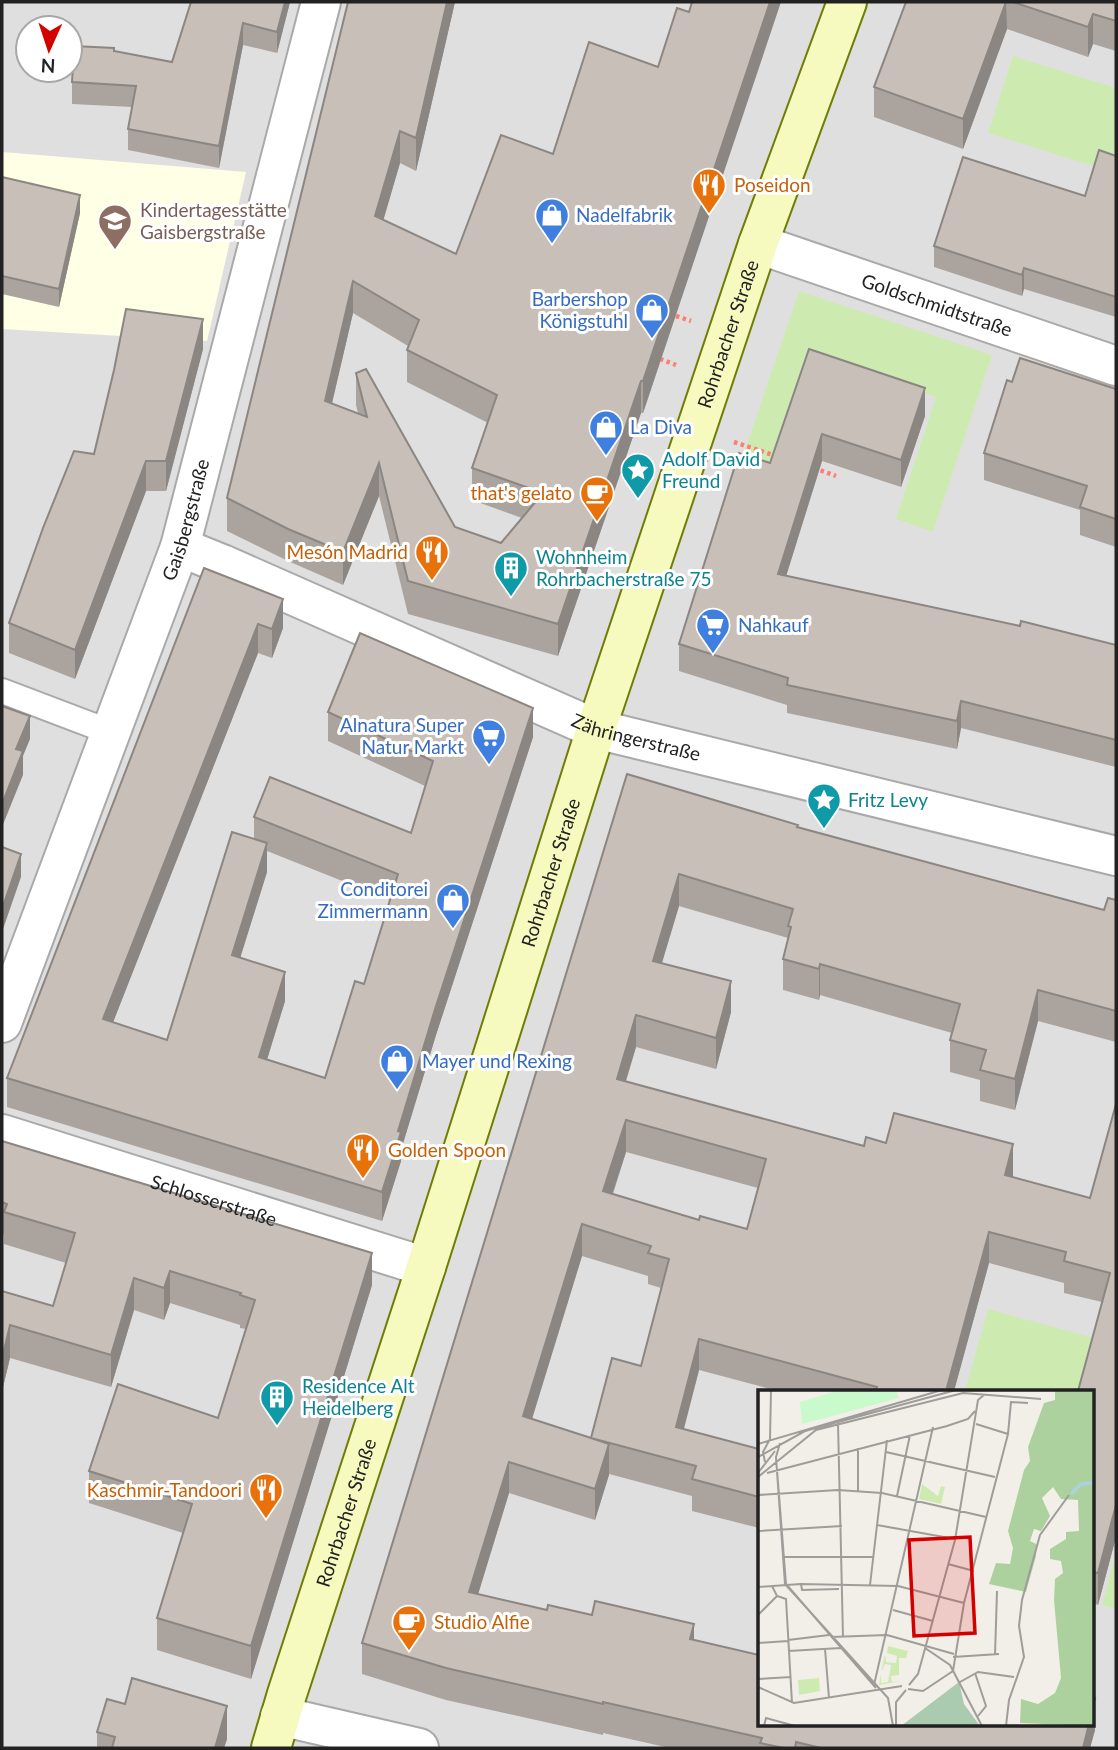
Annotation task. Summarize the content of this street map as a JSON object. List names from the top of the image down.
{
  "streets": {
    "main road": ["Rohrbacher Straße"],
    "street": [
      "Goldschmidtstraße",
      "Gaisbergstraße",
      "Zähringerstraße",
      "Schlosserstraße"
    ]
  },
  "crossings": [
    ["Goldschmidtstraße", "Rohrbacher Straße"],
    ["Rohrbacher Straße", "Zähringerstraße"],
    ["Rohrbacher Straße", "Schlosserstraße"],
    ["Gaisbergstraße", "Zähringerstraße"]
  ],
  "places": {
    "restaurant": [
      "Poseidon",
      "Mesón Madrid",
      "Golden Spoon",
      "Kaschmir-Tandoori"
    ],
    "shop": [
      "Nadelfabrik",
      "Barbershop Königstuhl",
      "La Diva",
      "Conditorei Zimmermann",
      "Mayer und Rexing"
    ],
    "school or university": ["Kindertagesstätte Gaisbergstraße"],
    "place": ["Adolf David Freund", "Fritz Levy"],
    "cafe": ["that's gelato", "Studio Alfie"],
    "building": ["Wohnheim Rohrbacherstraße 75", "Residence Alt Heidelberg"],
    "supermarket": ["Nahkauf", "Alnatura Super Natur Markt"]
  },
  "north": "bottom"
}
